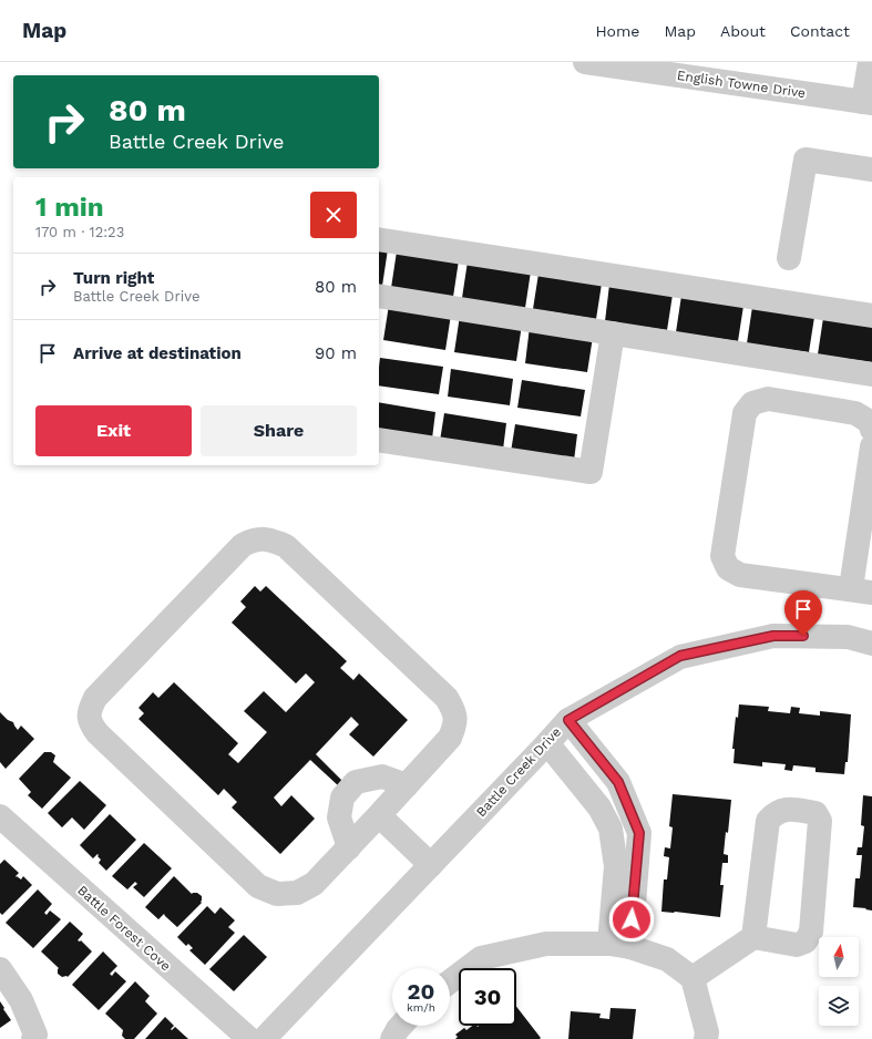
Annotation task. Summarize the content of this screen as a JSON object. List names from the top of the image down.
{
  "streets": {
    "street": ["English Towne Drive", "Battle Creek Drive", "Battle Forest Cove"]
  },
  "north": "top",
  "page": {
    "header": "Map",
    "nav": [
      "Home",
      "Map",
      "About",
      "Contact"
    ],
    "turn": ["80 m", "Battle Creek Drive"],
    "heading": ["1 min", "170 m · 12:23"],
    "list": [
      {
        "name": "Turn right",
        "note": "Battle Creek Drive",
        "value": "80 m"
      },
      {
        "name": "Arrive at destination",
        "value": "90 m"
      }
    ],
    "buttons": ["Exit", "Share"],
    "speed": "20 km/h",
    "limit": "30"
  }
}
